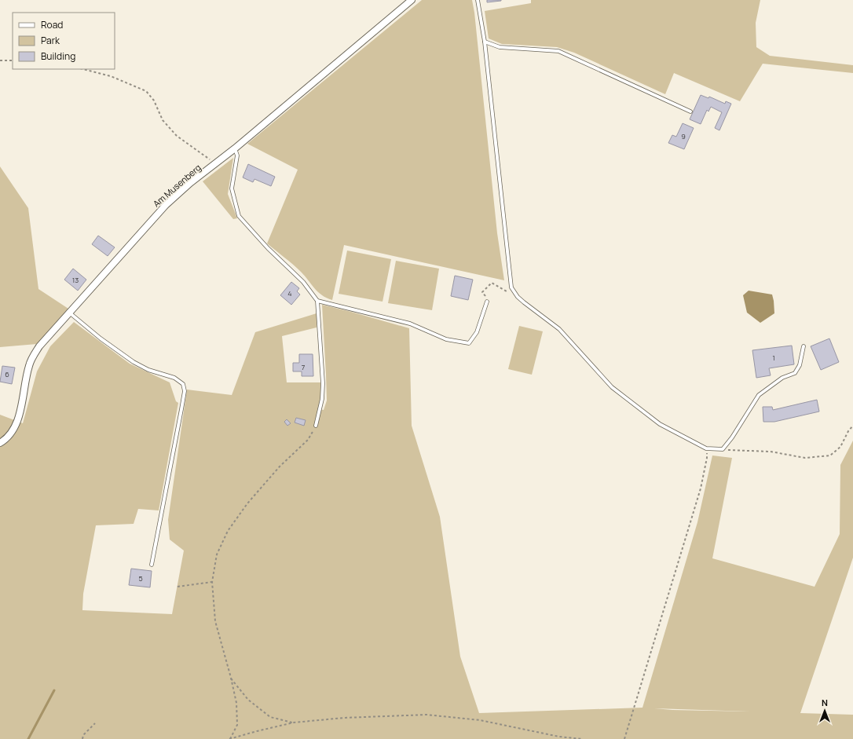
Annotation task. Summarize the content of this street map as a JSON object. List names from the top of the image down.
{
  "streets": {
    "street": ["Am Musenberg"]
  },
  "house_numbers": [
    "9",
    "13",
    "4",
    "1",
    "7",
    "6",
    "5"
  ],
  "legend": ["Road", "Park", "Building"],
  "north": "top"
}
